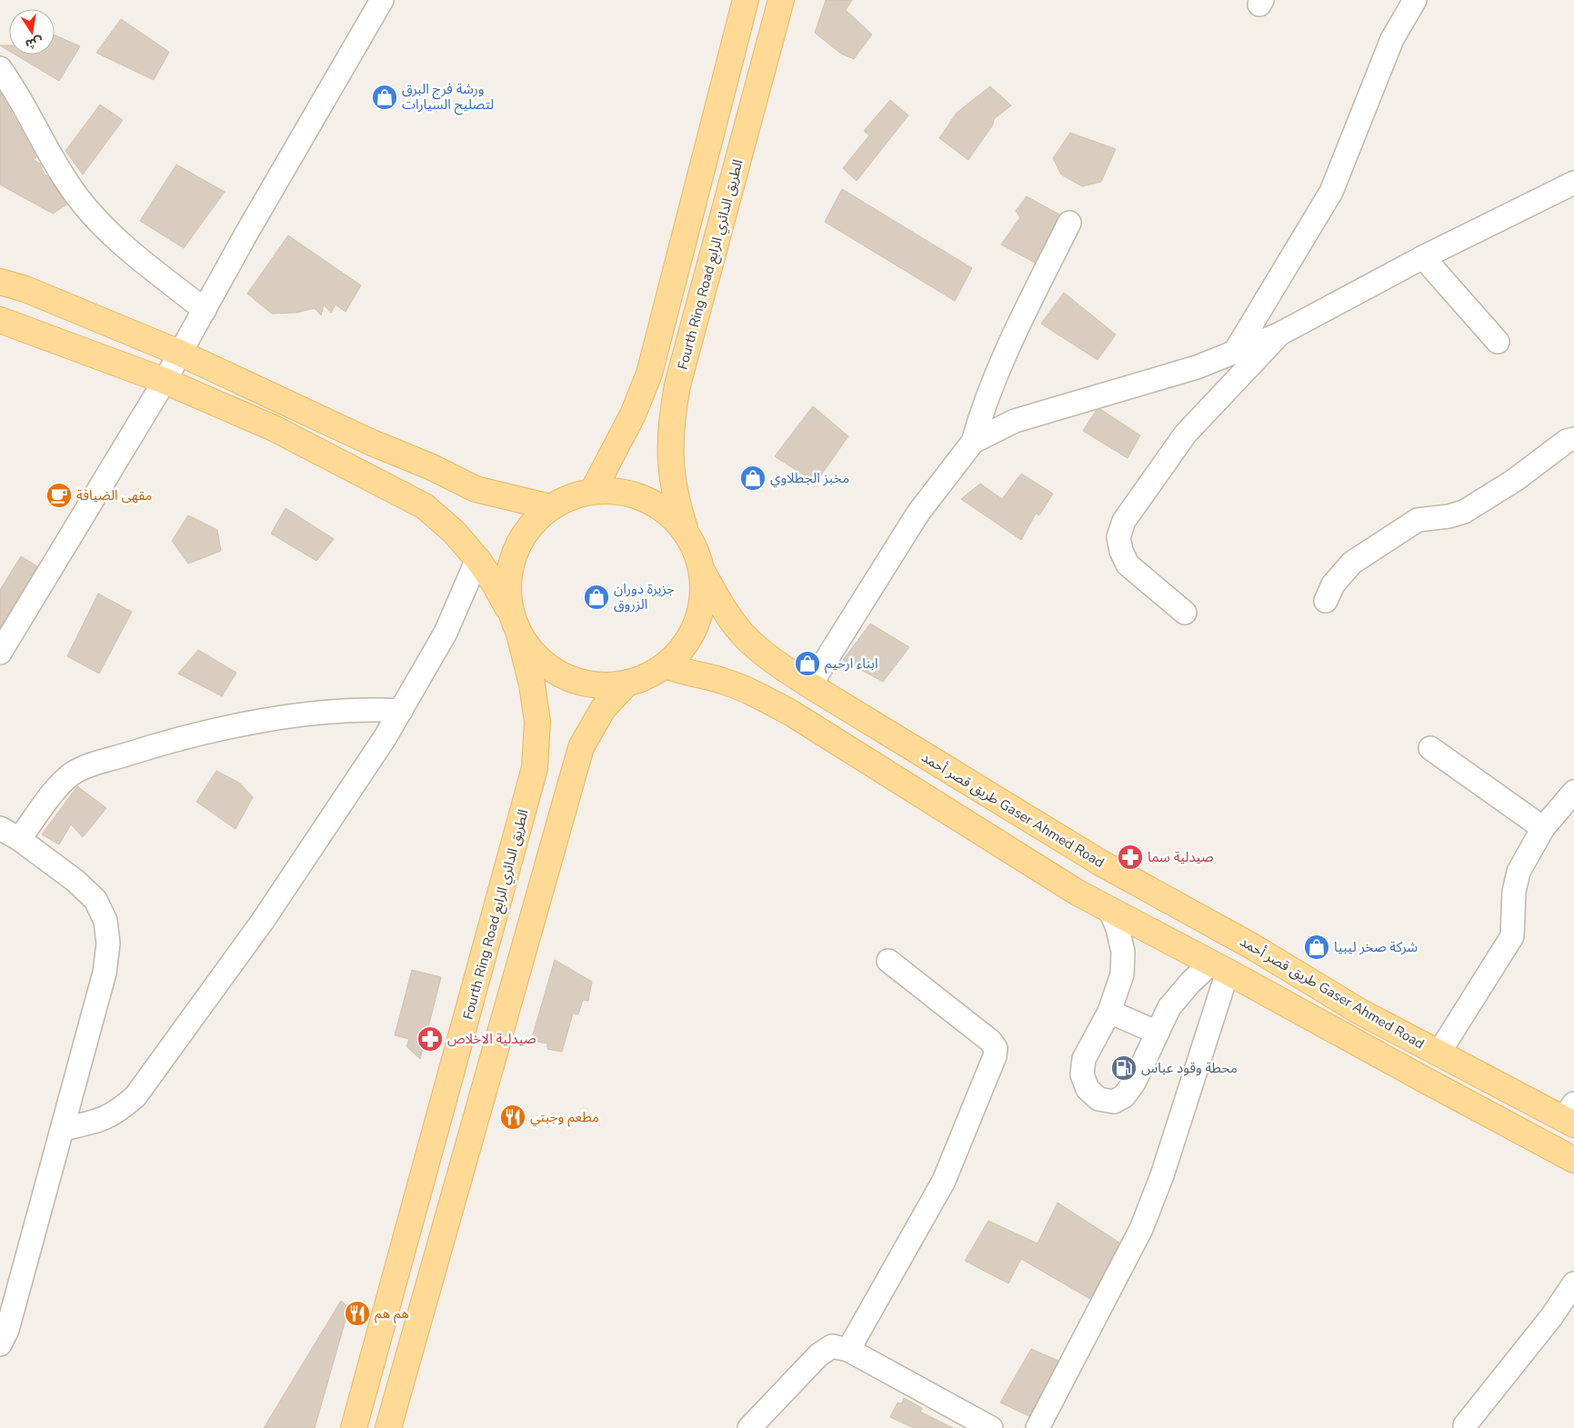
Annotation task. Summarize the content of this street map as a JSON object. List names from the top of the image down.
{
  "streets": {
    "main road": ["Fourth Ring Road الطريق الدائري الرابع", "طريق قصر أحمد Gaser Ahmed Road"]
  },
  "places": {
    "shop": [
      "ورشة فرج البرق لتصليح السيارات",
      "مخبز الجطلاوي",
      "جزيرة دوران الزروق",
      "ابناء ارحيم",
      "شركة صخر ليبيا"
    ],
    "cafe": ["مقهى الضيافة"],
    "pharmacy": ["صيدلية سما", "صيدلية الاخلاص"],
    "fuel station": ["محطة وقود عباس"],
    "restaurant": ["مطعم وجبتي", "هم هم"]
  },
  "north": "bottom"
}
